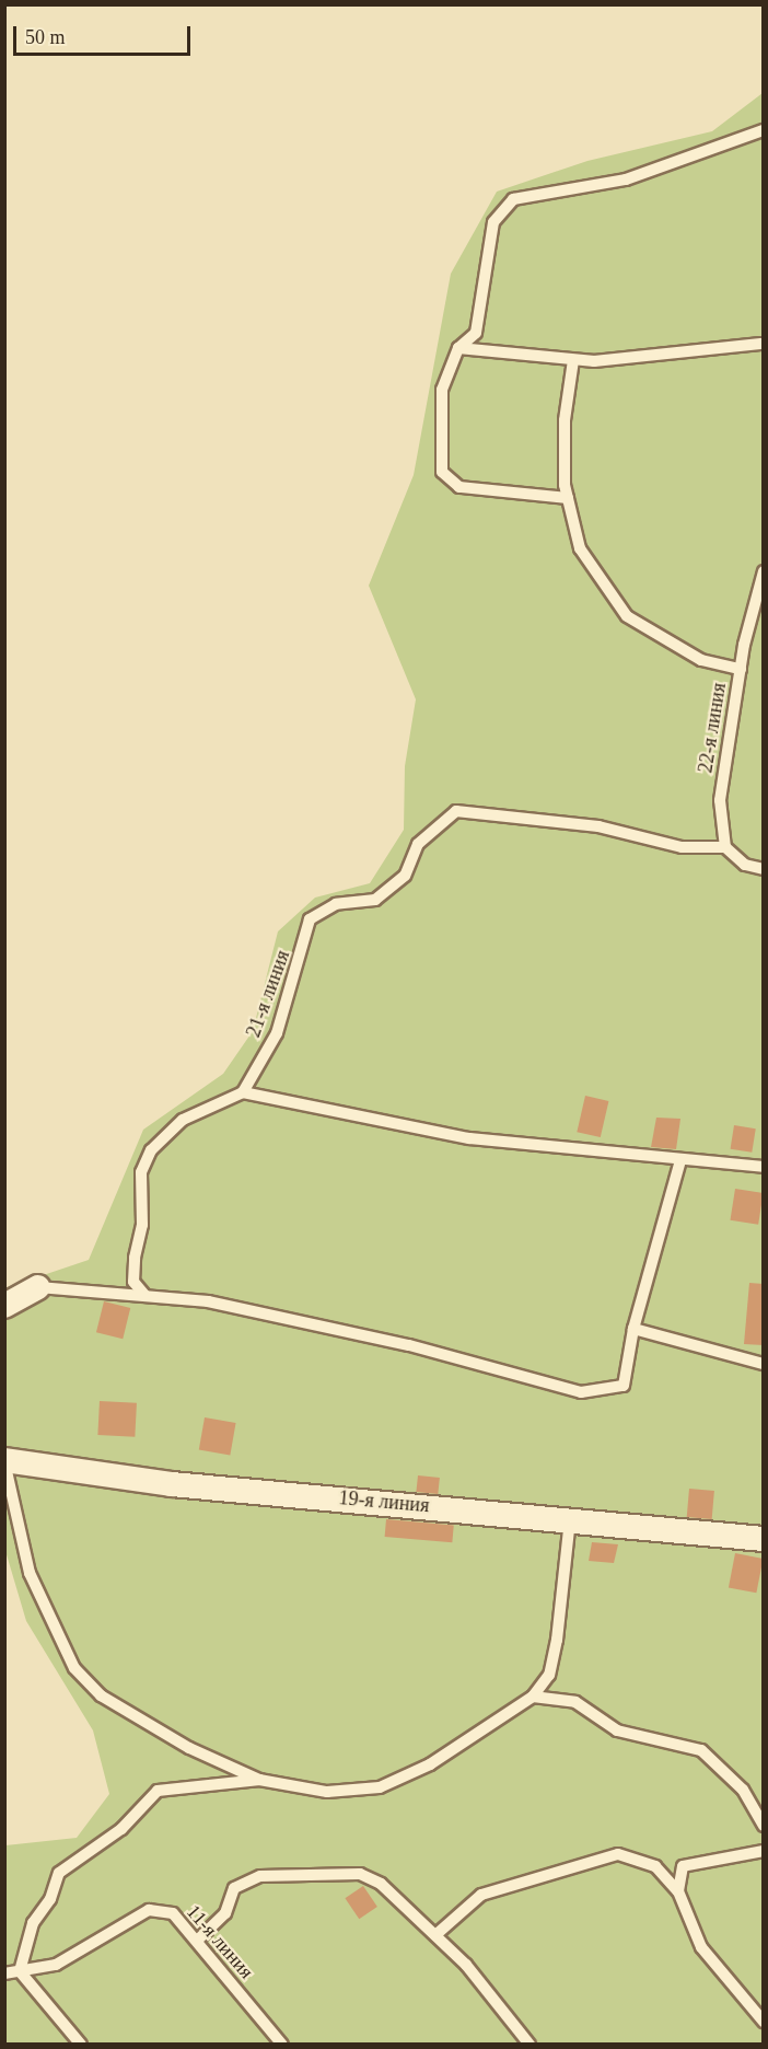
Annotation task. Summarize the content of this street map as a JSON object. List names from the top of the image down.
{
  "streets": {
    "street": ["19-я линия"],
    "lane": ["22-я линия", "21-я линия", "11-я линия"]
  },
  "crossings": [
    ["22-я линия", "21-я линия"]
  ],
  "scale_bar": "50 m"
}
